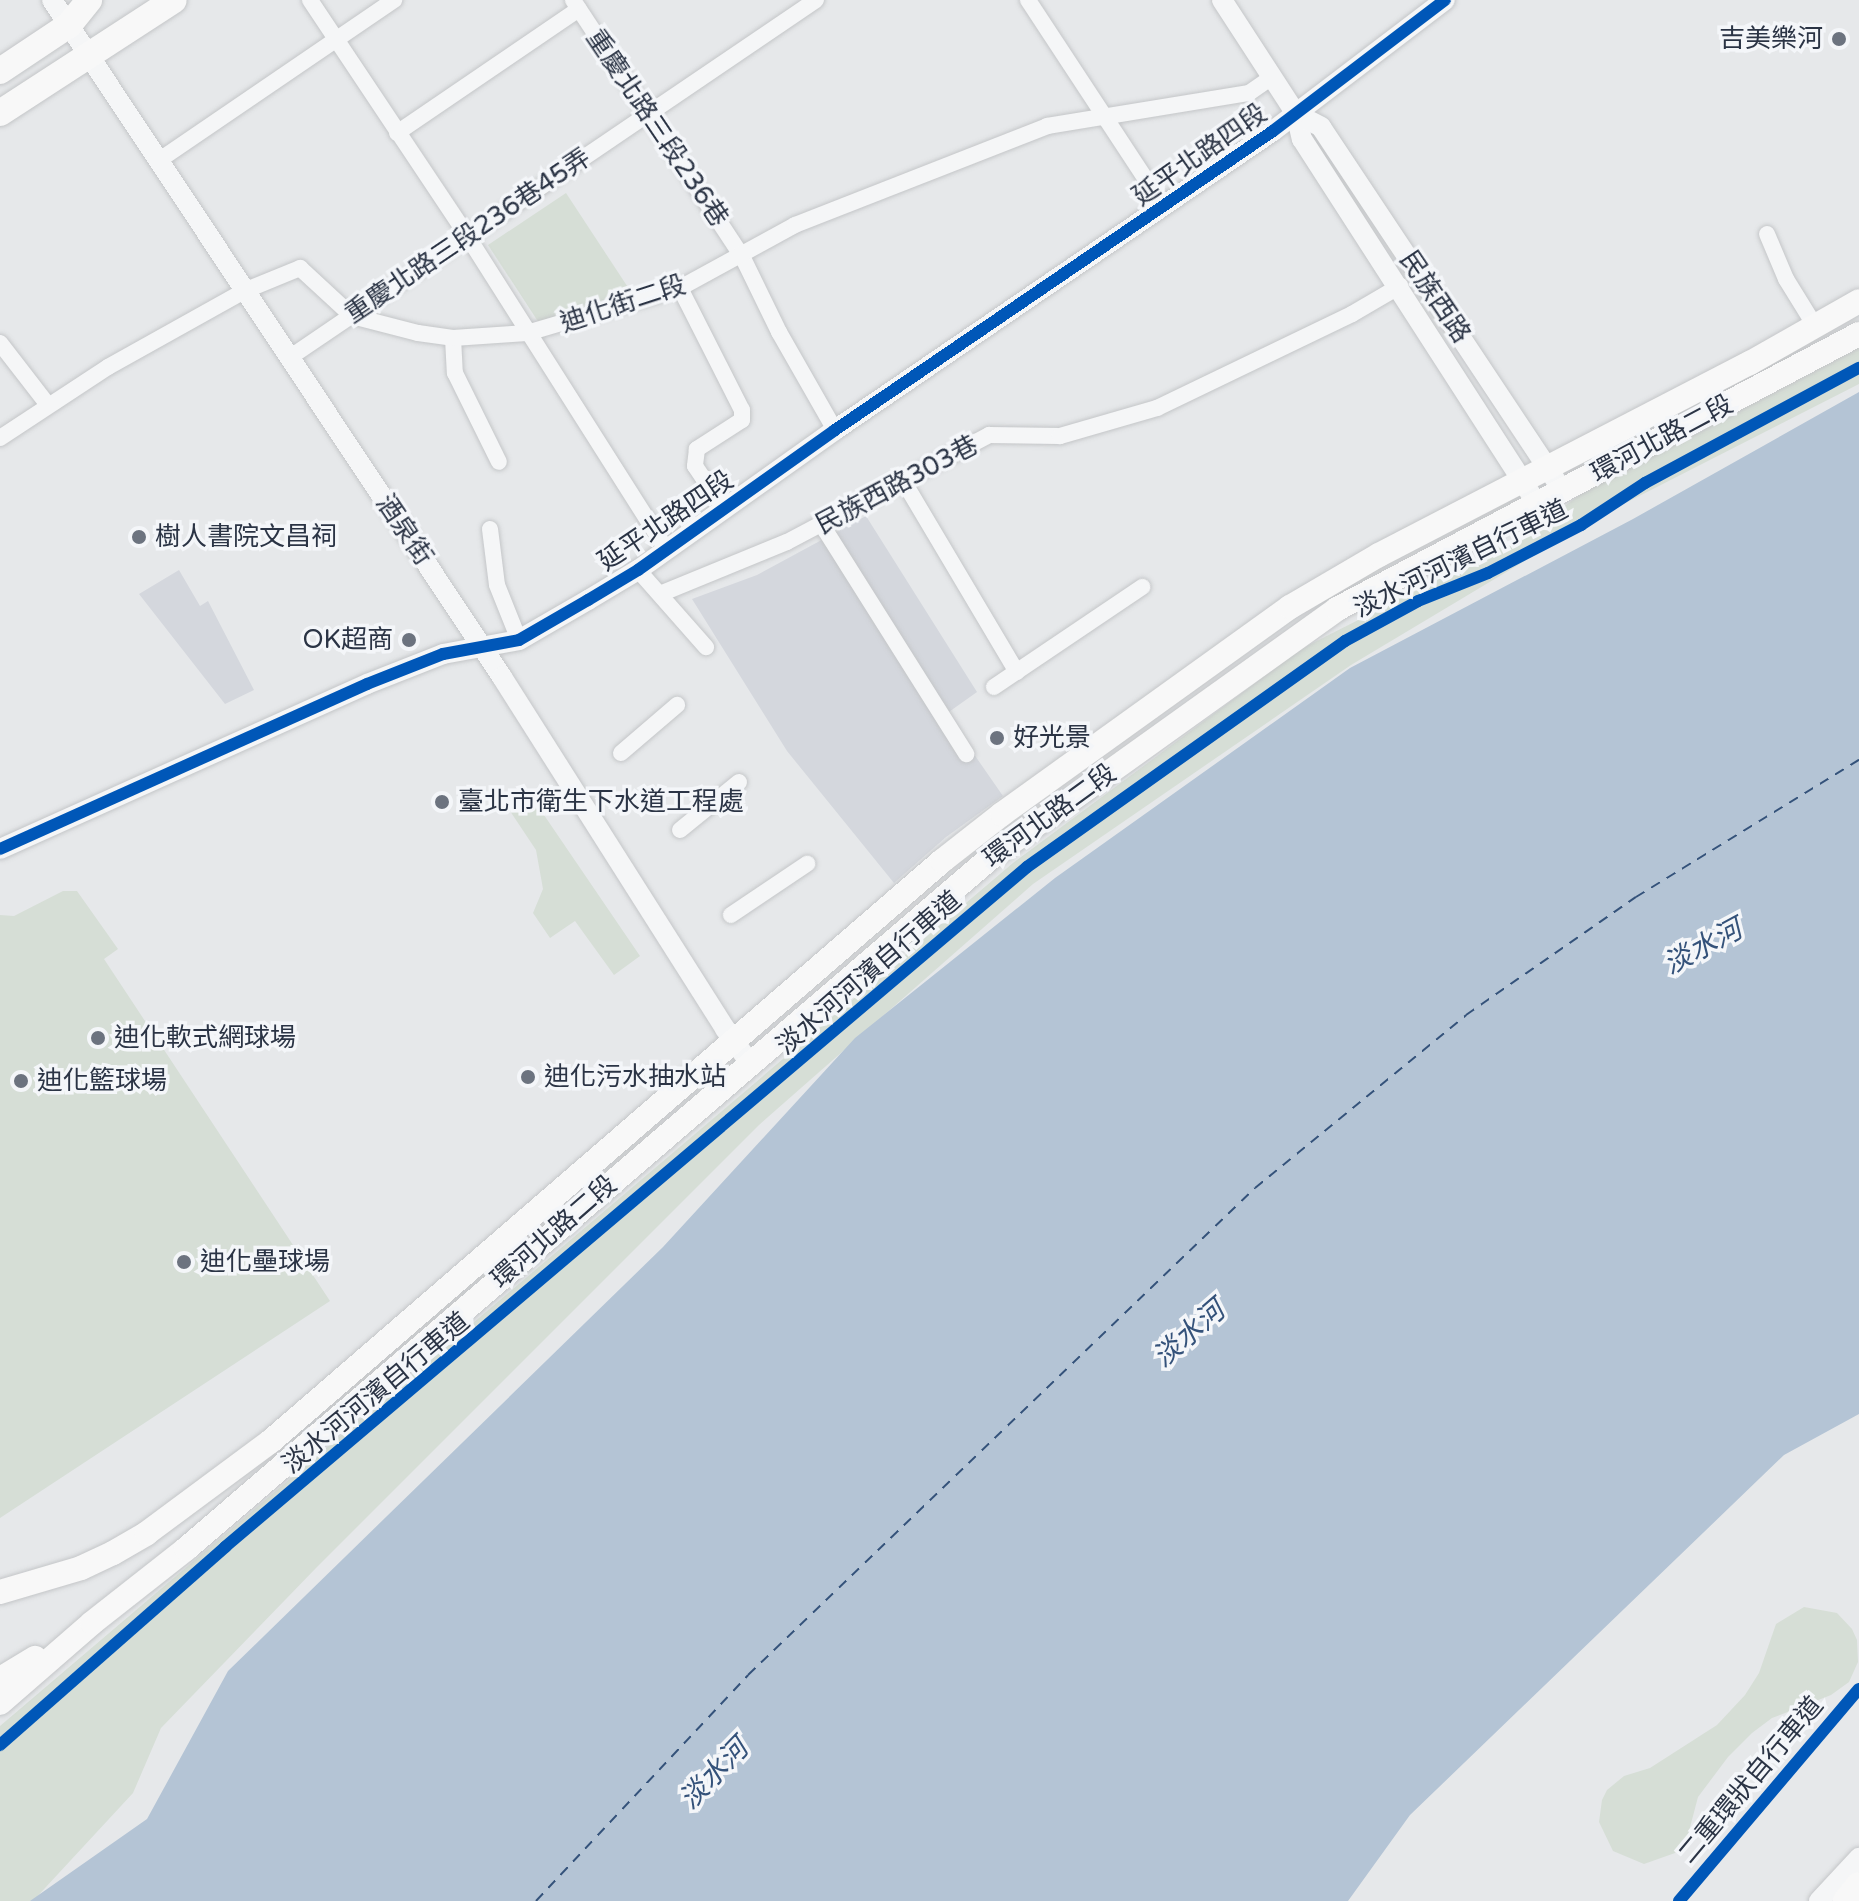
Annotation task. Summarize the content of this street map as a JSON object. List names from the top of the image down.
{
  "streets": {
    "main road": ["環河北路二段"],
    "street": [
      "重慶北路三段236巷",
      "延平北路四段",
      "重慶北路三段236巷45弄",
      "民族西路",
      "迪化街二段",
      "民族西路303巷",
      "酒泉街"
    ],
    "cycle path": ["淡水河河濱自行車道", "二重環狀自行車道"]
  },
  "crossings": [
    ["重慶北路三段236巷", "延平北路四段"],
    ["重慶北路三段236巷", "重慶北路三段236巷45弄"],
    ["重慶北路三段236巷", "迪化街二段"],
    ["延平北路四段", "民族西路"],
    ["延平北路四段", "酒泉街"],
    ["重慶北路三段236巷45弄", "迪化街二段"],
    ["重慶北路三段236巷45弄", "酒泉街"],
    ["民族西路", "迪化街二段"],
    ["民族西路", "環河北路二段"],
    ["民族西路", "民族西路303巷"],
    ["迪化街二段", "酒泉街"],
    ["環河北路二段", "酒泉街"]
  ],
  "water": ["淡水河"],
  "places": [
    "吉美樂河",
    "樹人書院文昌祠",
    "OK超商",
    "好光景",
    "臺北市衛生下水道工程處",
    "迪化軟式網球場",
    "迪化污水抽水站",
    "迪化籃球場",
    "迪化壘球場"
  ]
}
